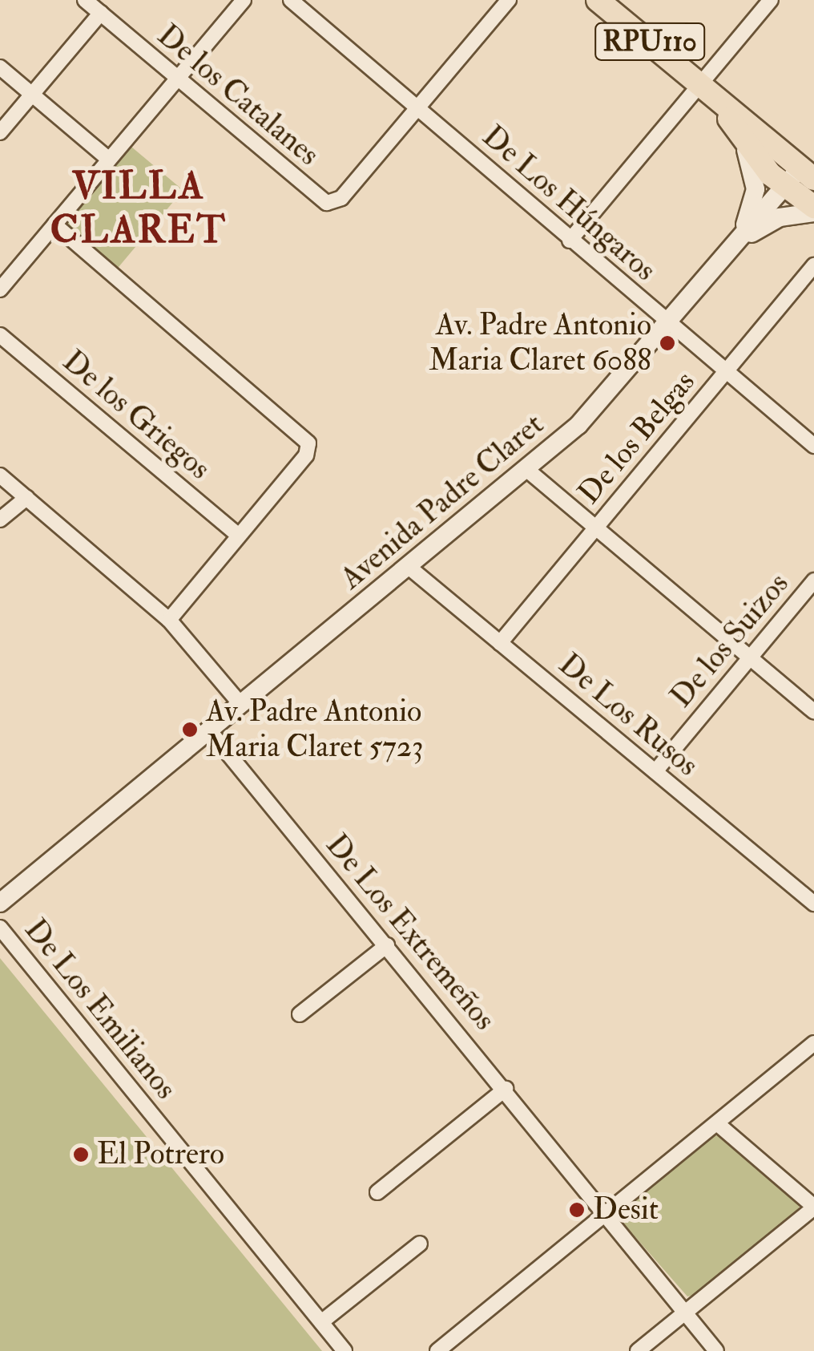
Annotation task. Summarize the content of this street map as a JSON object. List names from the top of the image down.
{
  "streets": {
    "main road": ["RPU110", "Avenida Padre Claret"],
    "street": [
      "De los Catalanes",
      "De Los Húngaros",
      "De los Griegos",
      "De los Belgas",
      "De los Suizos",
      "De Los Rusos",
      "De Los Extremeños",
      "De Los Emilianos"
    ]
  },
  "crossings": [
    ["RPU110", "Avenida Padre Claret"],
    ["De los Catalanes", "De Los Húngaros"],
    ["De Los Húngaros", "De los Belgas"],
    ["De Los Húngaros", "Avenida Padre Claret"],
    ["De los Belgas", "De Los Rusos"],
    ["Avenida Padre Claret", "De Los Rusos"],
    ["Avenida Padre Claret", "De Los Extremeños"],
    ["De los Suizos", "De Los Rusos"]
  ],
  "districts": ["VILLA CLARET"],
  "places": [
    "Av. Padre Antonio Maria Claret 6088",
    "Av. Padre Antonio Maria Claret 5723",
    "El Potrero",
    "Desit"
  ]
}
